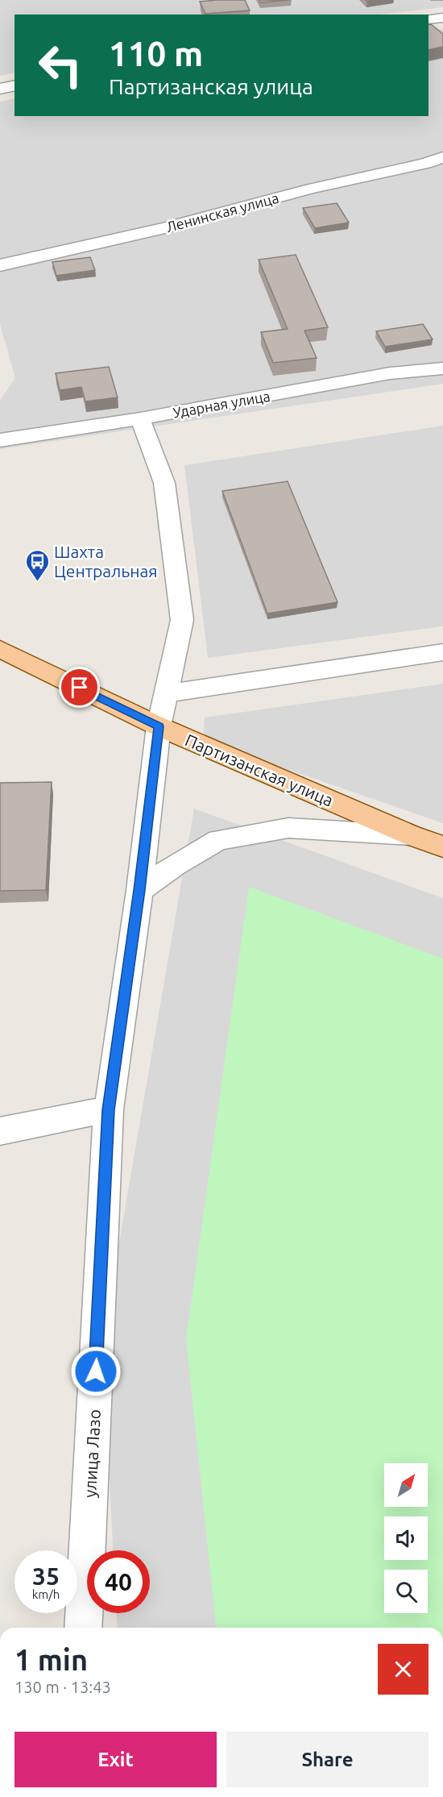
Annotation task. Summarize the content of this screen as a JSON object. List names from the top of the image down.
{
  "streets": {
    "main road": ["Партизанская улица"],
    "street": ["Ленинская улица", "Ударная улица", "улица Лазо"]
  },
  "crossings": [
    ["Ударная улица", "улица Лазо"],
    ["Партизанская улица", "улица Лазо"]
  ],
  "places": {
    "bus stop": ["Шахта Центральная"]
  },
  "north": "top right",
  "page": {
    "turn": ["110 m", "Партизанская улица"],
    "speed": "35 km/h",
    "limit": "40",
    "heading": ["1 min", "130 m · 13:43"],
    "buttons": ["Exit", "Share"]
  }
}
